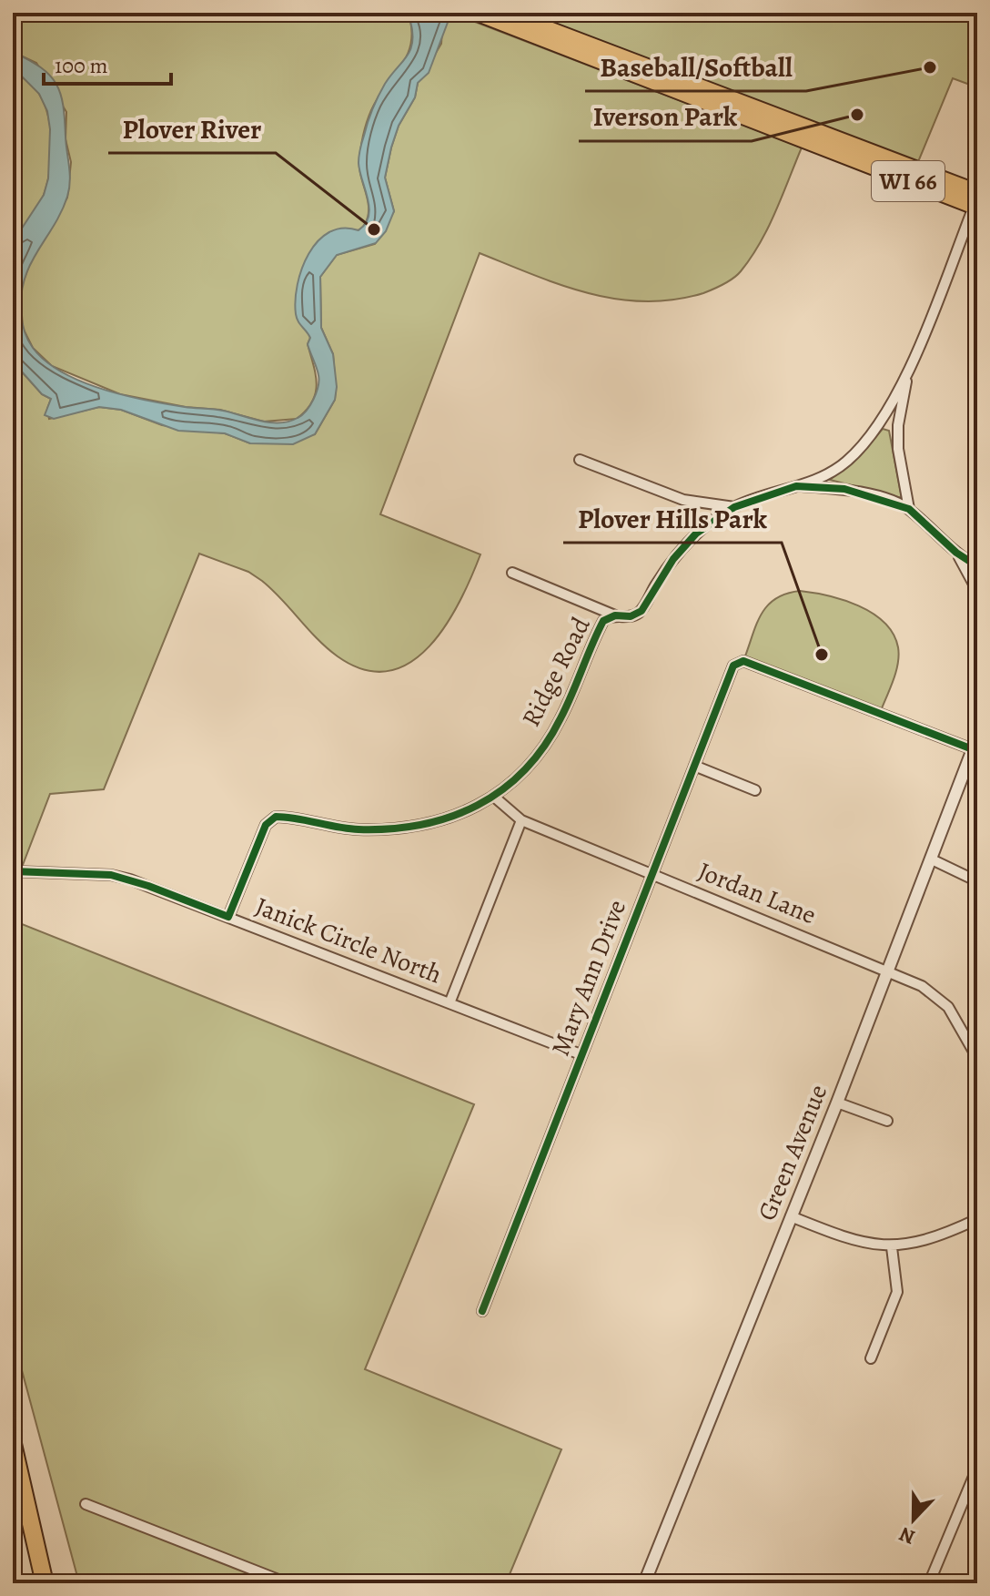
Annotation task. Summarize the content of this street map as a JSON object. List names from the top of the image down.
{
  "streets": {
    "main road": ["WI 66"],
    "street": [
      "Ridge Road",
      "Jordan Lane",
      "Janick Circle North",
      "Mary Ann Drive",
      "Green Avenue"
    ]
  },
  "crossings": [
    ["WI 66", "Ridge Road"],
    ["Ridge Road", "Jordan Lane"],
    ["Ridge Road", "Janick Circle North"],
    ["Jordan Lane", "Mary Ann Drive"],
    ["Jordan Lane", "Green Avenue"],
    ["Janick Circle North", "Mary Ann Drive"],
    ["Mary Ann Drive", "Green Avenue"]
  ],
  "places": [
    "Baseball/Softball",
    "Iverson Park",
    "Plover River",
    "Plover Hills Park"
  ],
  "scale_bar": "100 m",
  "north": "bottom"
}
